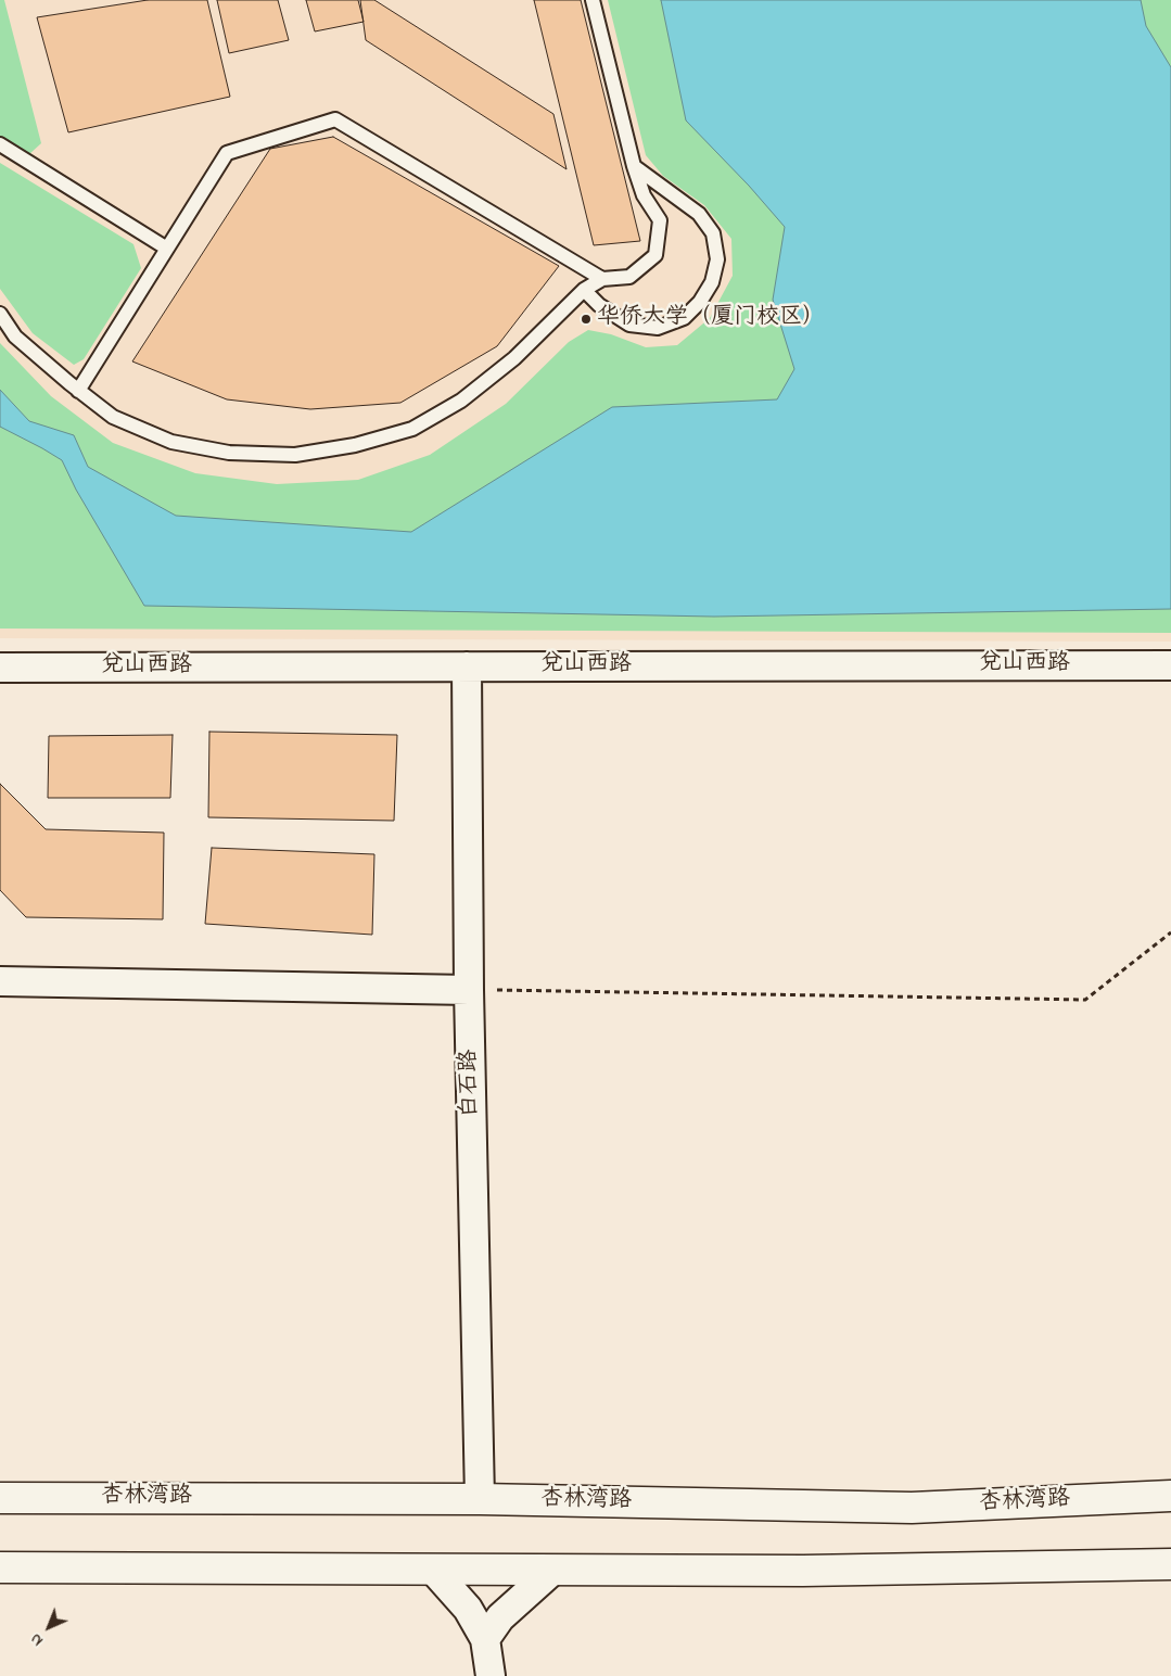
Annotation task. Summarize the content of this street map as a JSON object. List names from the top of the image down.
{
  "streets": {
    "main road": ["杏林湾路"],
    "street": ["兑山西路", "白石路"]
  },
  "crossings": [
    ["兑山西路", "白石路"],
    ["白石路", "杏林湾路"]
  ],
  "places": ["华侨大学（厦门校区）"],
  "north": "bottom left"
}
